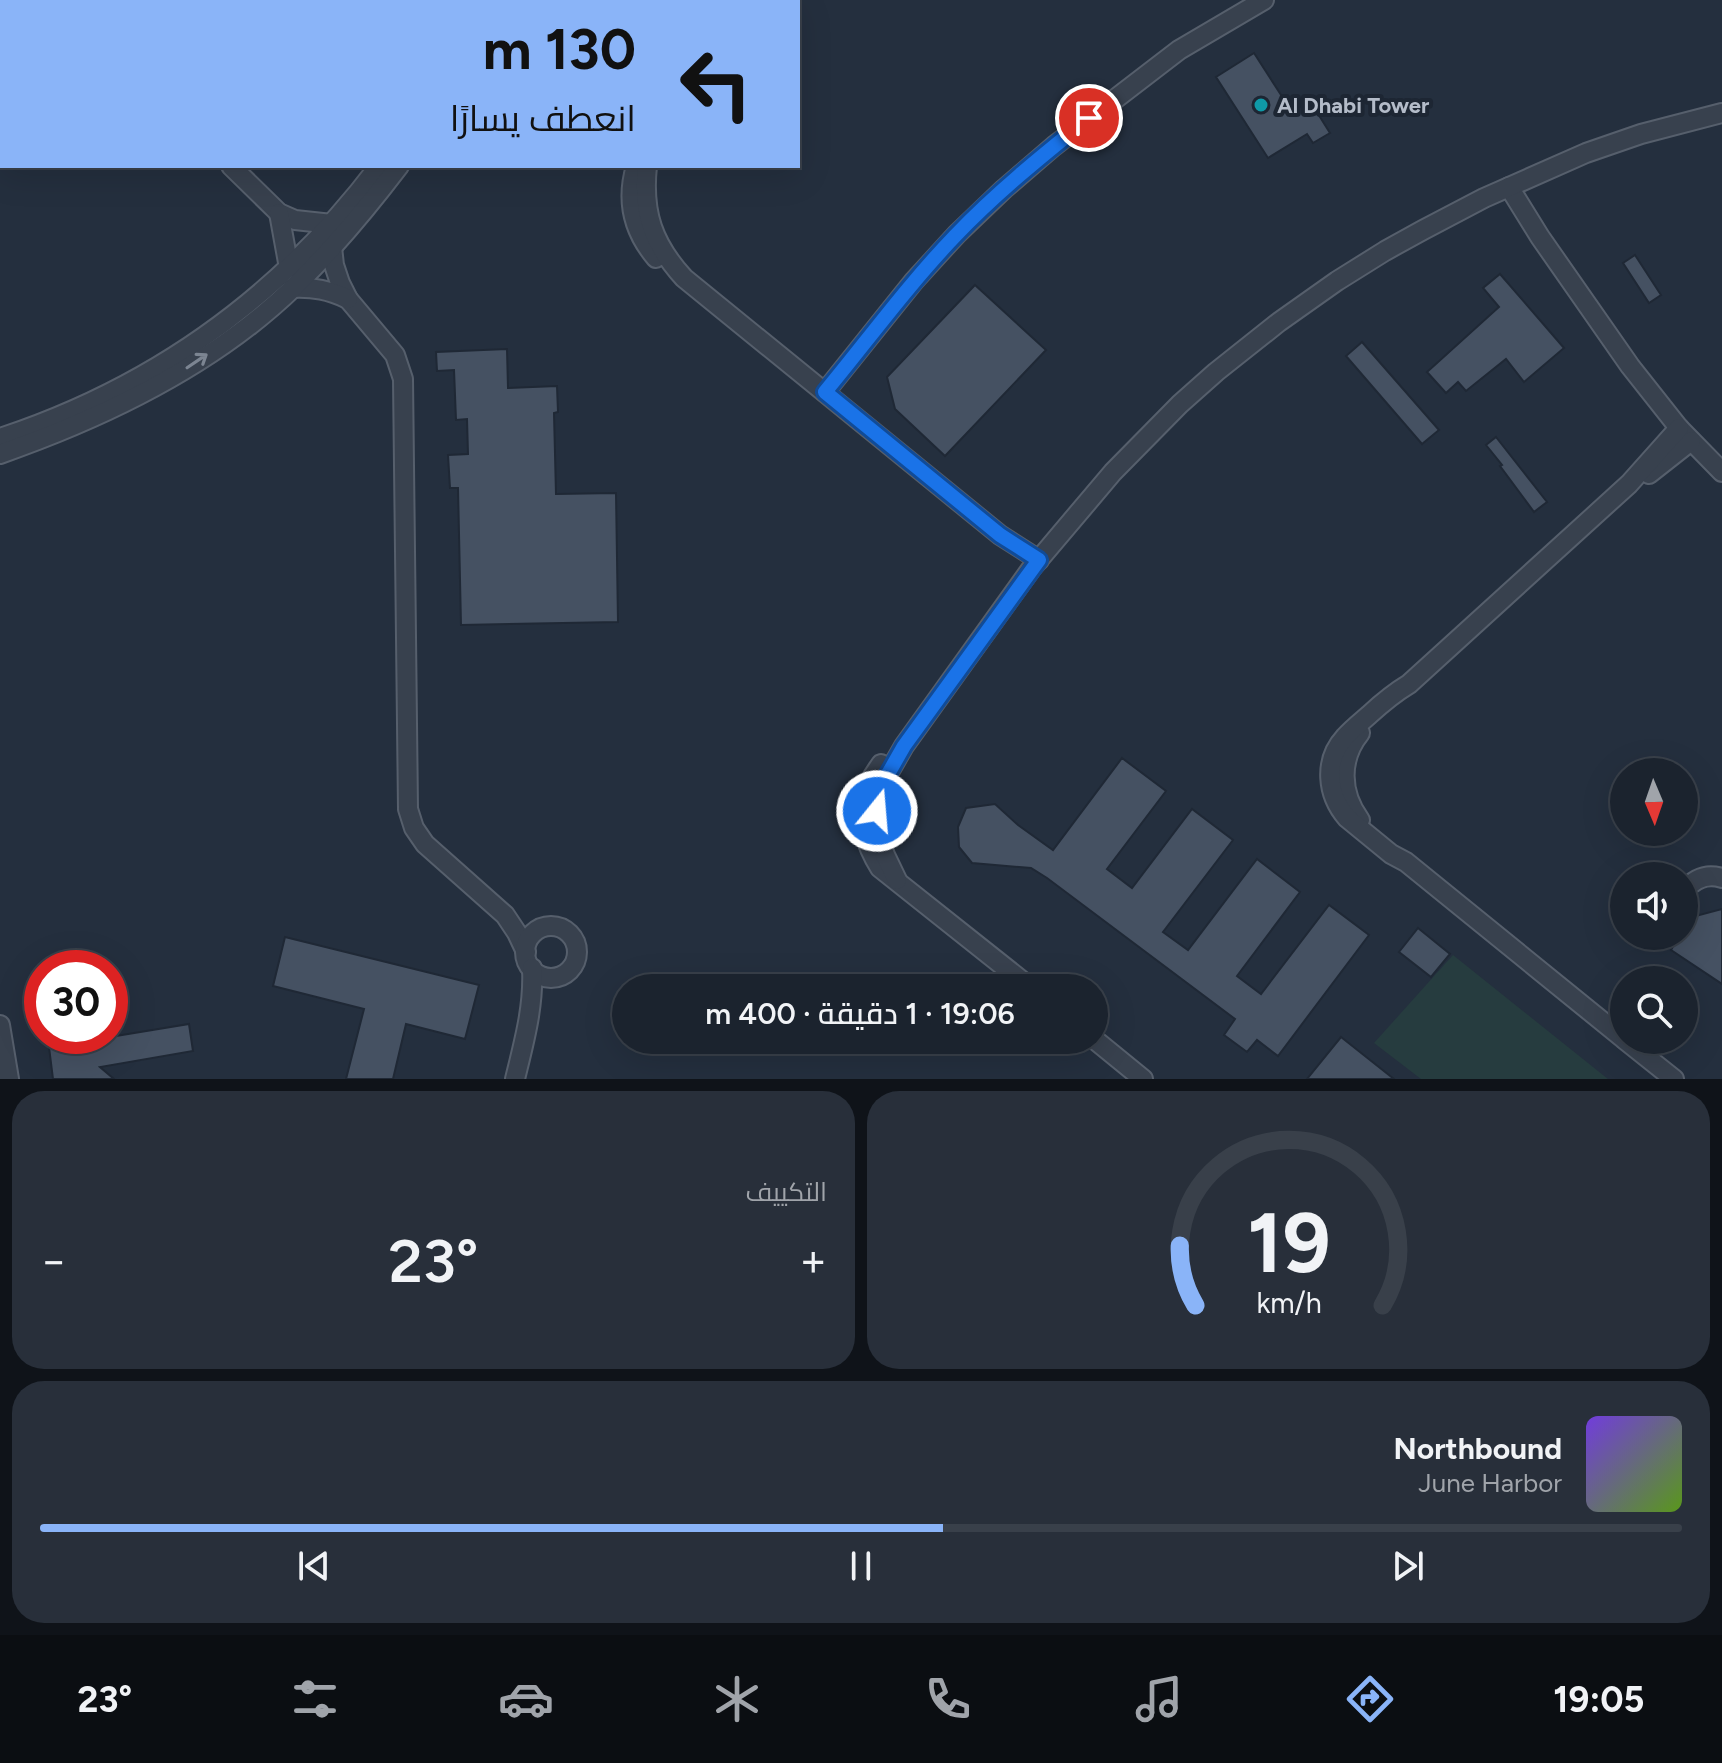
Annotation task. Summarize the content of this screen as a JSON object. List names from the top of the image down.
{
  "places": ["Al Dhabi Tower"],
  "north": "bottom",
  "page": {
    "turn": ["130 m", "انعطف يسارًا"],
    "limit": "30",
    "trip": "19:06 · 1 دقيقة · 400 m",
    "tile": "التكييف",
    "heat": ["−", "23°", "+"],
    "song": ["Northbound", "June Harbor"],
    "tabs": ["19:05", "23°"],
    "gauge": ["19", "km/h"]
  }
}
